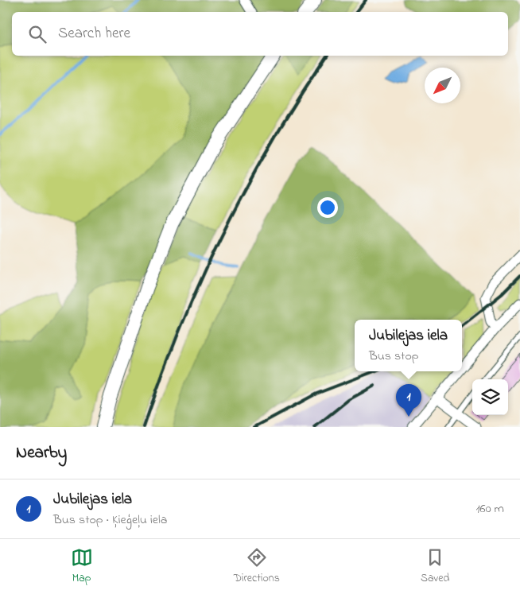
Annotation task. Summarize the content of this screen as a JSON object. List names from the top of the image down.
{
  "north": "bottom left",
  "page": {
    "search": "Search here",
    "popup": ["Jubilejas iela", "Bus stop"],
    "pins": "1",
    "heading": "Nearby",
    "list": [
      {
        "mark": "1",
        "name": "Jubilejas iela",
        "note": "Bus stop · Ķieģeļu iela",
        "value": "160 m"
      }
    ],
    "nav": ["Map", "Directions", "Saved"]
  }
}
